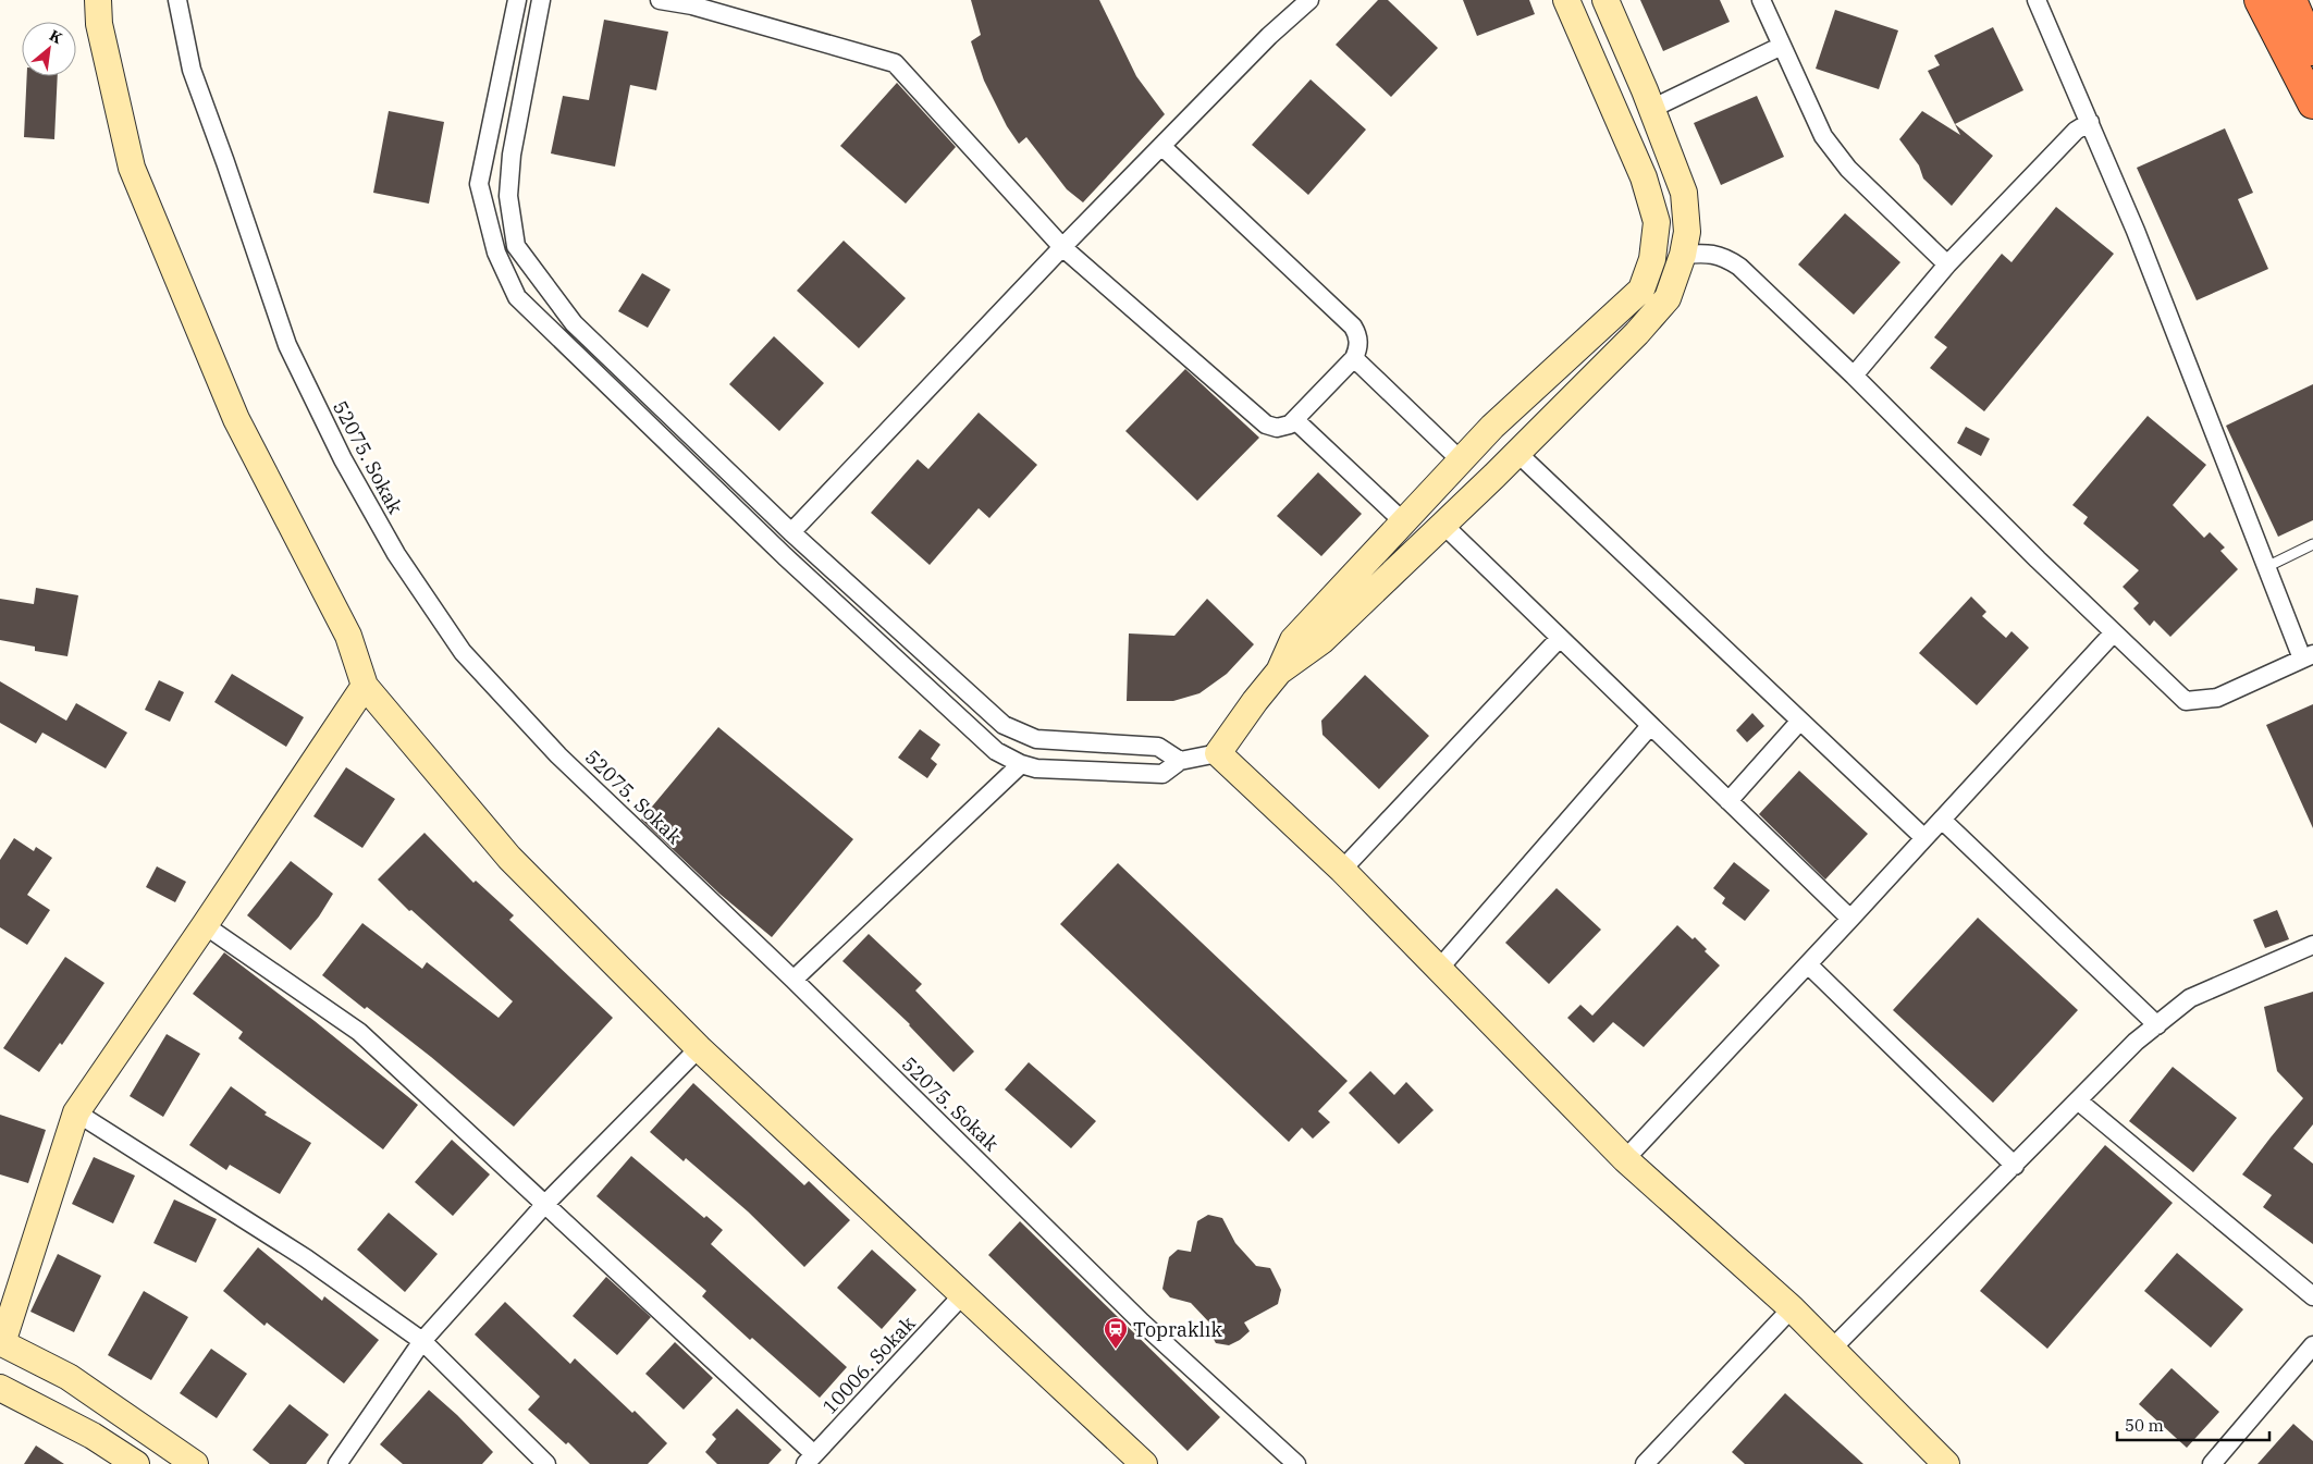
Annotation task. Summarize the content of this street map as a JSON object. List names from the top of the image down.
{
  "streets": {
    "street": ["52075. Sokak", "10006. Sokak"]
  },
  "places": {
    "station": ["Topraklık"]
  },
  "scale_bar": "50 m",
  "north": "top right"
}
